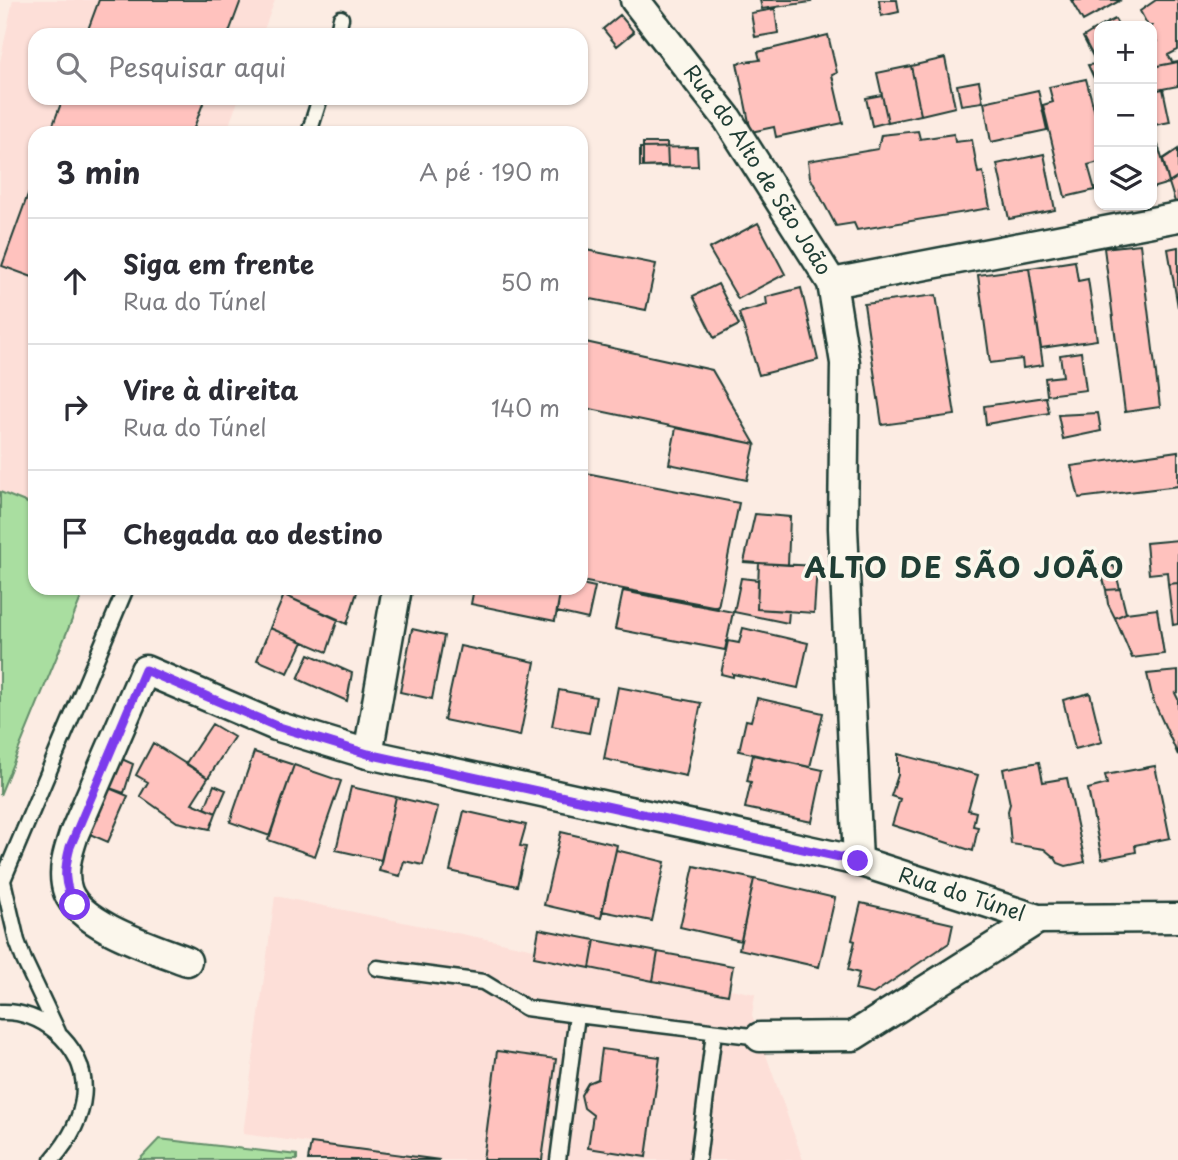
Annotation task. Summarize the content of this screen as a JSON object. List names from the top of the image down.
{
  "streets": {
    "street": ["Rua do Alto de São João", "Rua do Túnel"]
  },
  "crossings": [
    ["Rua do Alto de São João", "Rua do Túnel"]
  ],
  "districts": ["ALTO DE SÃO JOÃO"],
  "page": {
    "map_buttons": ["+", "−"],
    "search": "Pesquisar aqui",
    "heading": ["3 min", "A pé · 190 m"],
    "list": [
      ["Siga em frente", "Rua do Túnel", "50 m"],
      ["Vire à direita", "Rua do Túnel", "140 m"],
      "Chegada ao destino"
    ]
  }
}
